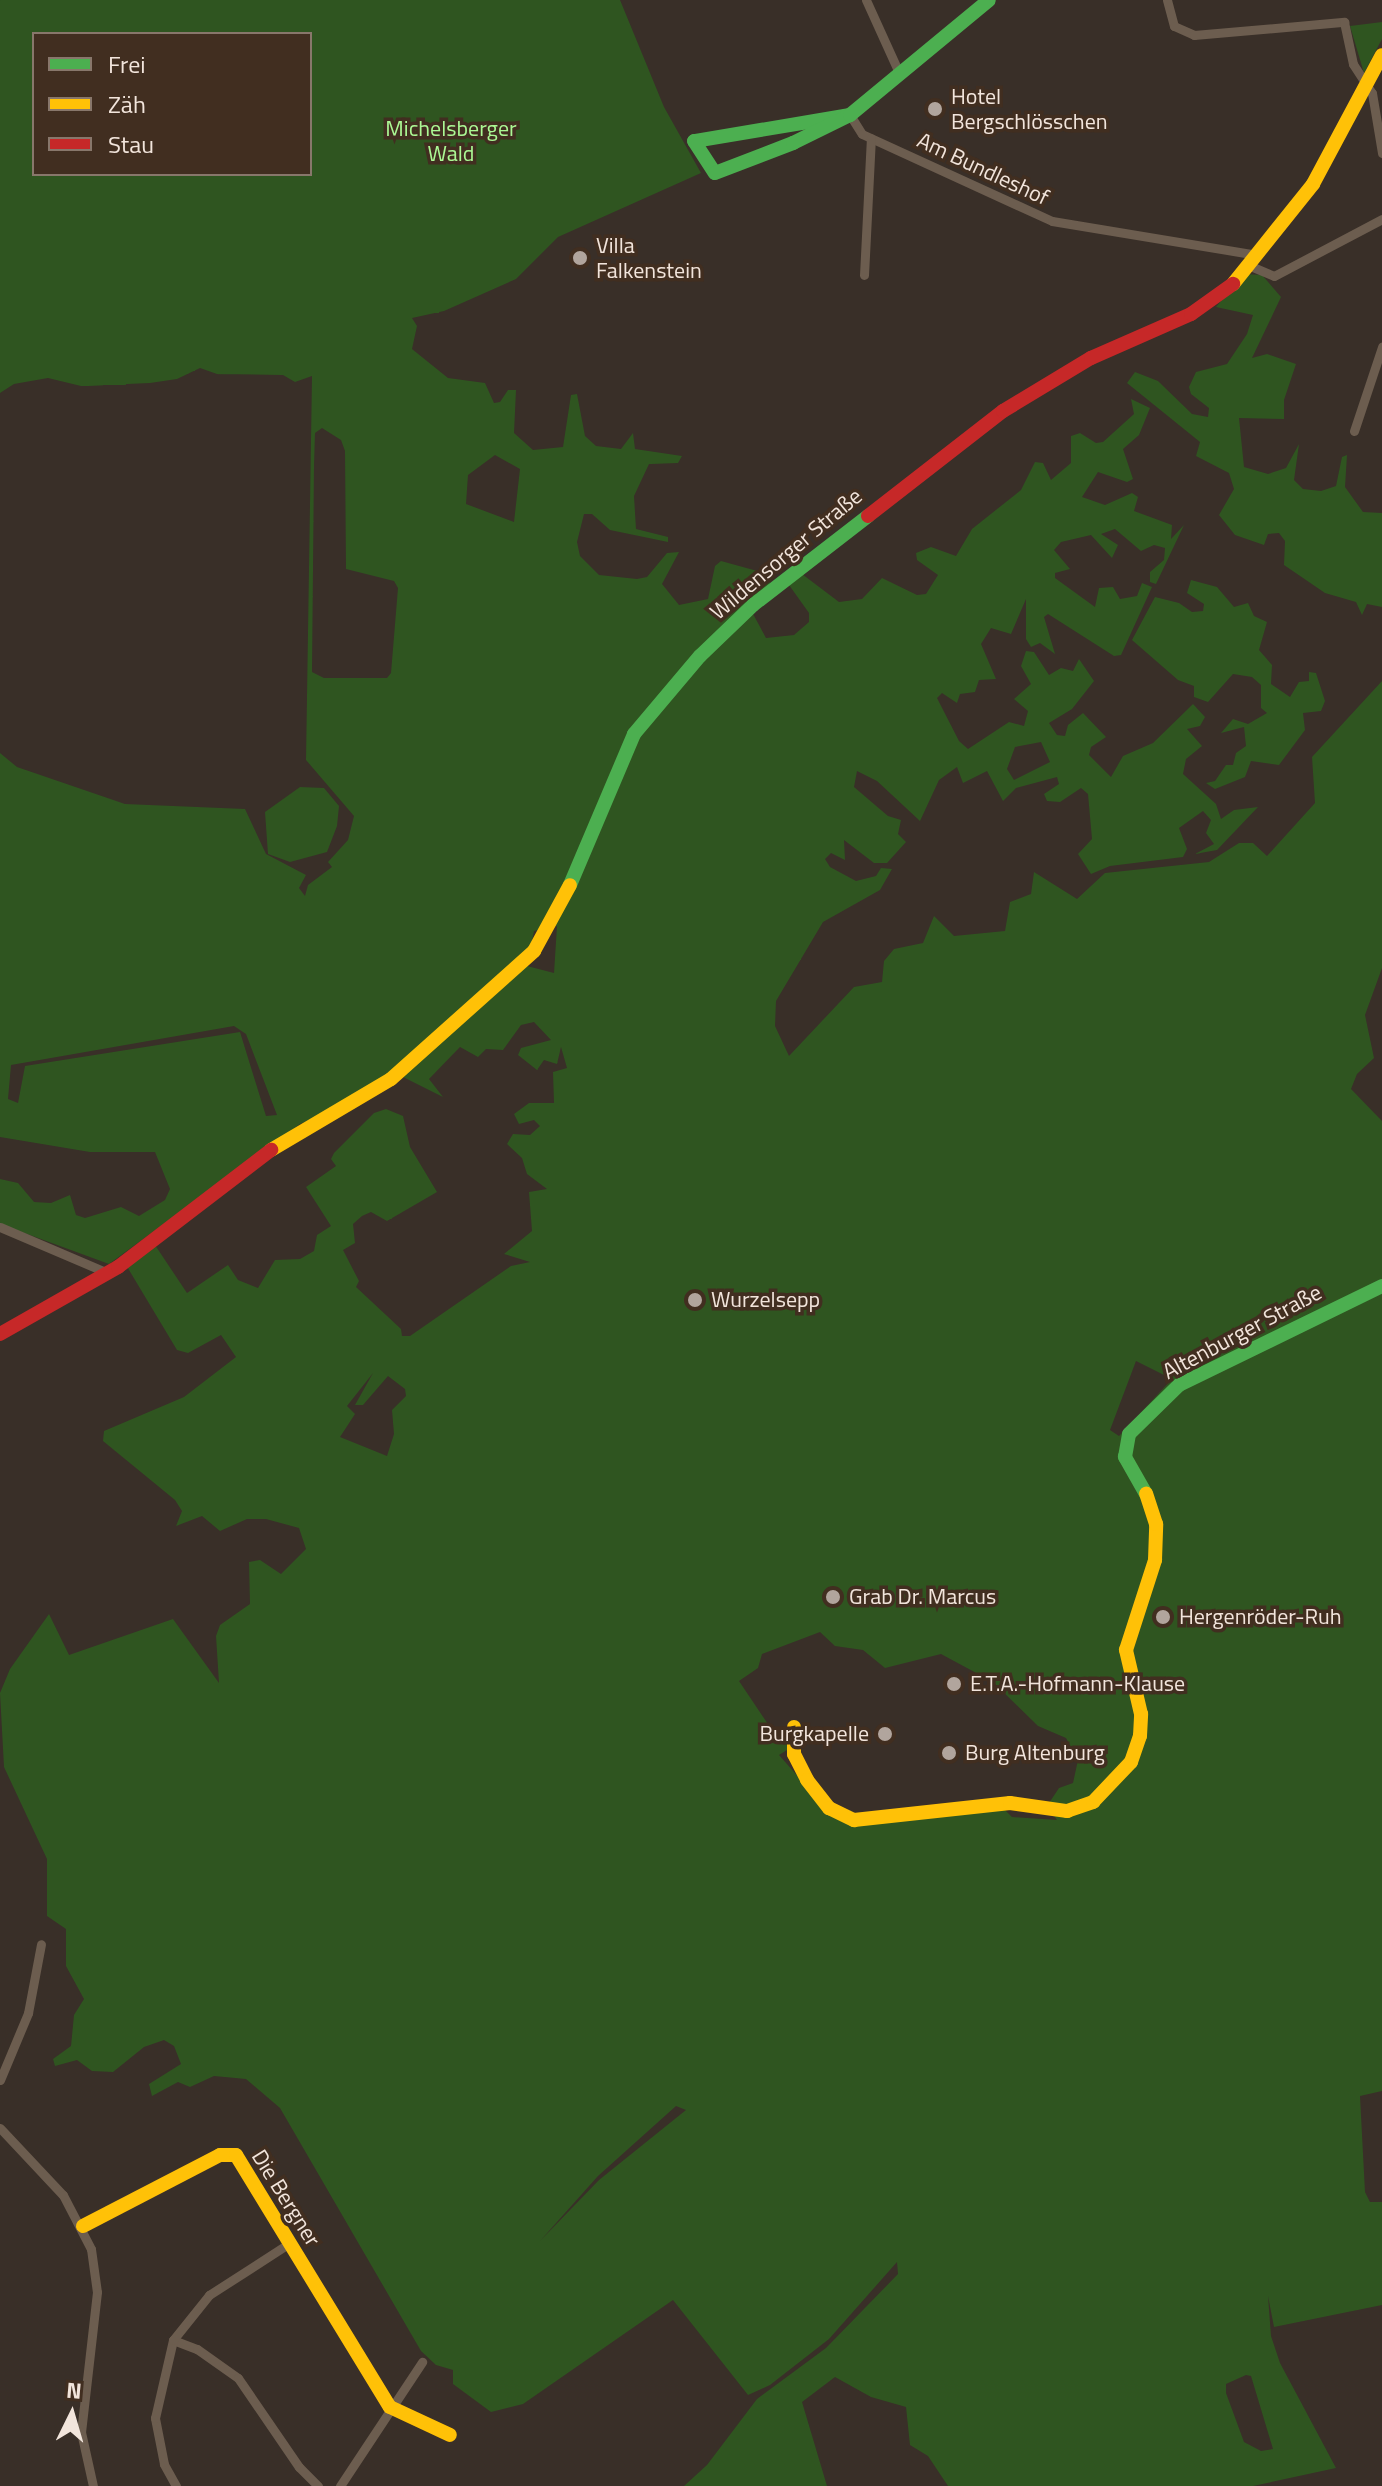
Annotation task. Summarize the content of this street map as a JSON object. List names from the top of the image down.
{
  "streets": {
    "street": [
      "Am Bundleshof",
      "Wildensorger Straße",
      "Altenburger Straße",
      "Die Bergner"
    ]
  },
  "crossings": [
    ["Am Bundleshof", "Wildensorger Straße"]
  ],
  "parks": ["Michelsberger Wald"],
  "places": [
    "Hotel Bergschlösschen",
    "Villa Falkenstein",
    "Wurzelsepp",
    "Grab Dr. Marcus",
    "Hergenröder-Ruh",
    "E.T.A.-Hofmann-Klause",
    "Burgkapelle",
    "Burg Altenburg"
  ],
  "legend": ["Frei", "Zäh", "Stau"],
  "north": "top"
}
